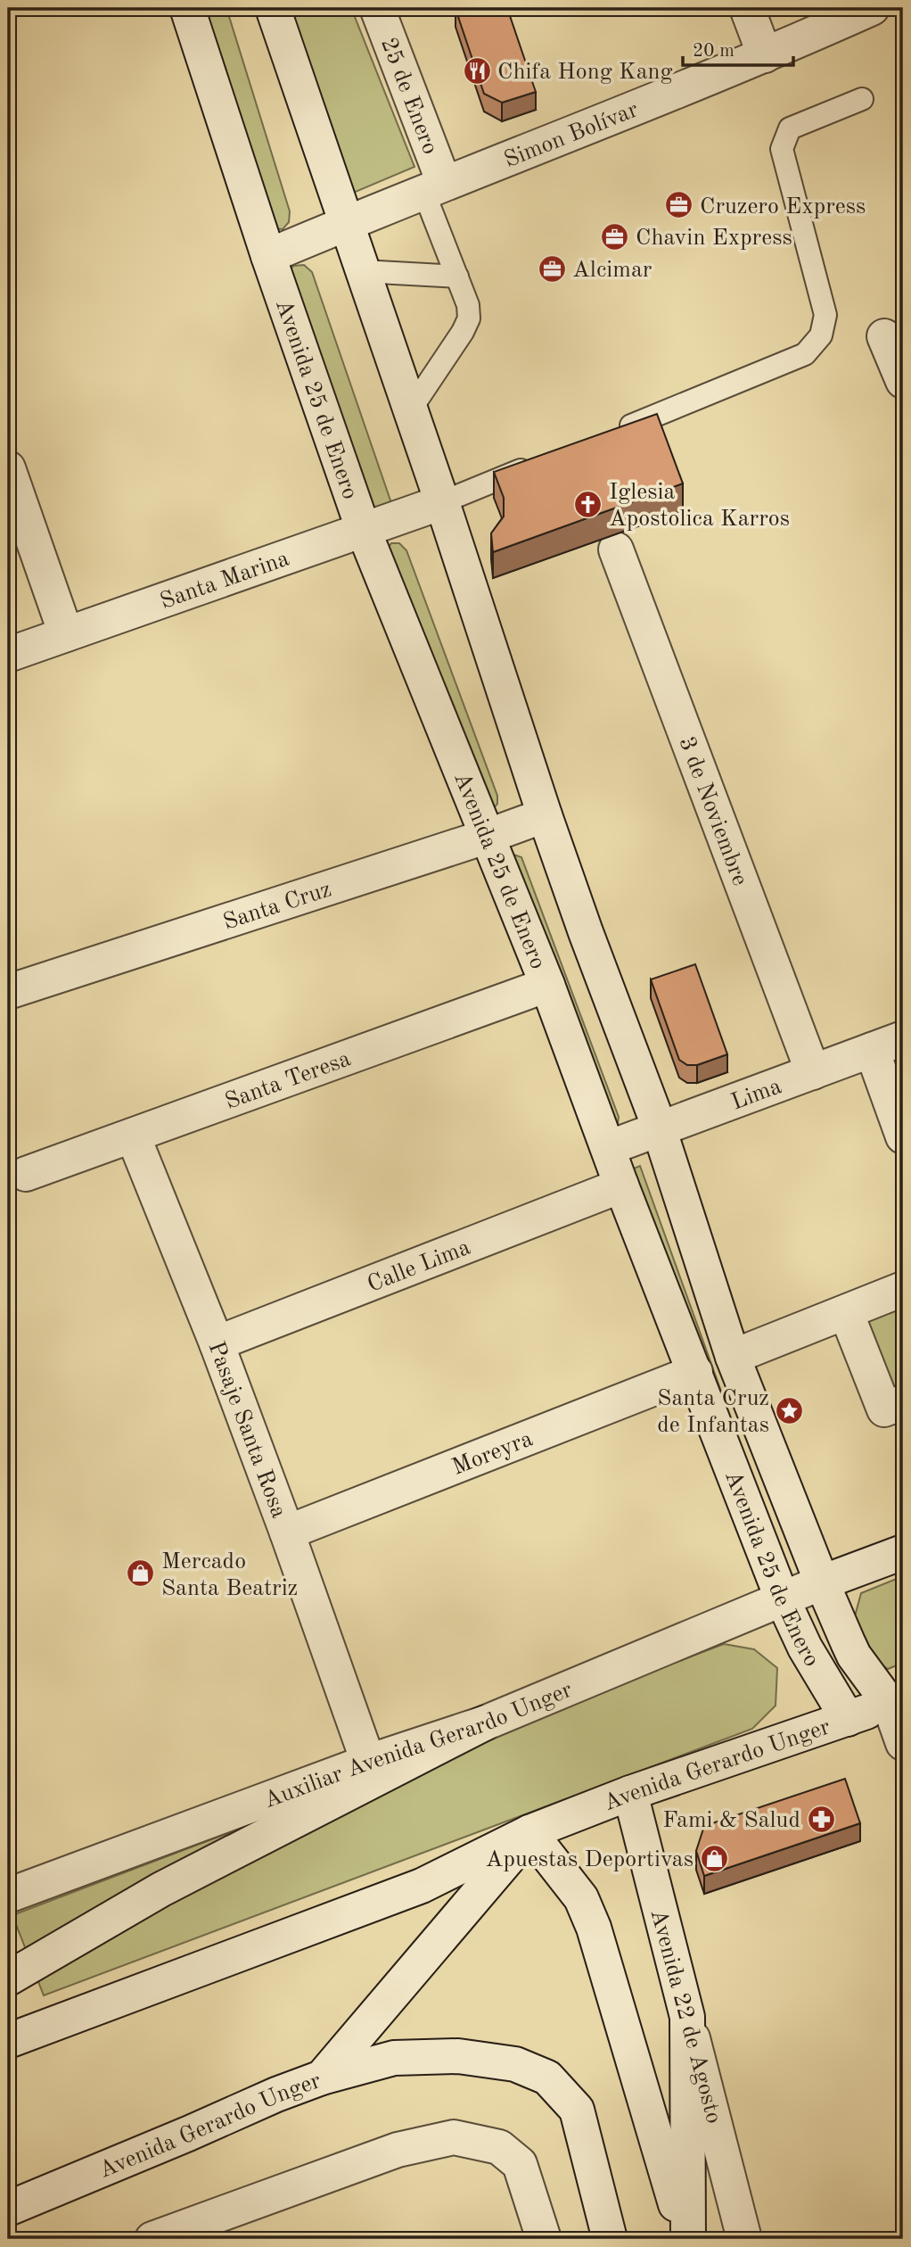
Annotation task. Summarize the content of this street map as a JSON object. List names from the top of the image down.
{
  "streets": {
    "main road": [
      "25 de Enero",
      "Simon Bolívar",
      "Avenida 25 de Enero",
      "Santa Marina",
      "3 de Noviembre",
      "Santa Cruz",
      "Santa Teresa",
      "Lima",
      "Calle Lima",
      "Pasaje Santa Rosa",
      "Moreyra",
      "Auxiliar Avenida Gerardo Unger",
      "Avenida Gerardo Unger",
      "Avenida 22 de Agosto"
    ]
  },
  "crossings": [
    ["25 de Enero", "Simon Bolívar"],
    ["Simon Bolívar", "Avenida 25 de Enero"],
    ["Avenida 25 de Enero", "Santa Marina"],
    ["Avenida 25 de Enero", "Santa Cruz"],
    ["Avenida 25 de Enero", "Santa Teresa"],
    ["Avenida 25 de Enero", "Lima"],
    ["Avenida 25 de Enero", "Calle Lima"],
    ["Avenida 25 de Enero", "Moreyra"],
    ["Avenida 25 de Enero", "Auxiliar Avenida Gerardo Unger"],
    ["Avenida 25 de Enero", "Avenida Gerardo Unger"],
    ["3 de Noviembre", "Lima"],
    ["Santa Teresa", "Pasaje Santa Rosa"],
    ["Calle Lima", "Pasaje Santa Rosa"],
    ["Pasaje Santa Rosa", "Moreyra"],
    ["Pasaje Santa Rosa", "Auxiliar Avenida Gerardo Unger"],
    ["Avenida Gerardo Unger", "Avenida 22 de Agosto"]
  ],
  "places": {
    "restaurant": ["Chifa Hong Kang"],
    "office": ["Cruzero Express", "Chavin Express", "Alcimar"],
    "church": ["Iglesia Apostolica Karros"],
    "place": ["Santa Cruz de Infantas"],
    "shop": ["Mercado Santa Beatriz", "Apuestas Deportivas"],
    "pharmacy": ["Fami & Salud"]
  },
  "scale_bar": "20 m"
}
